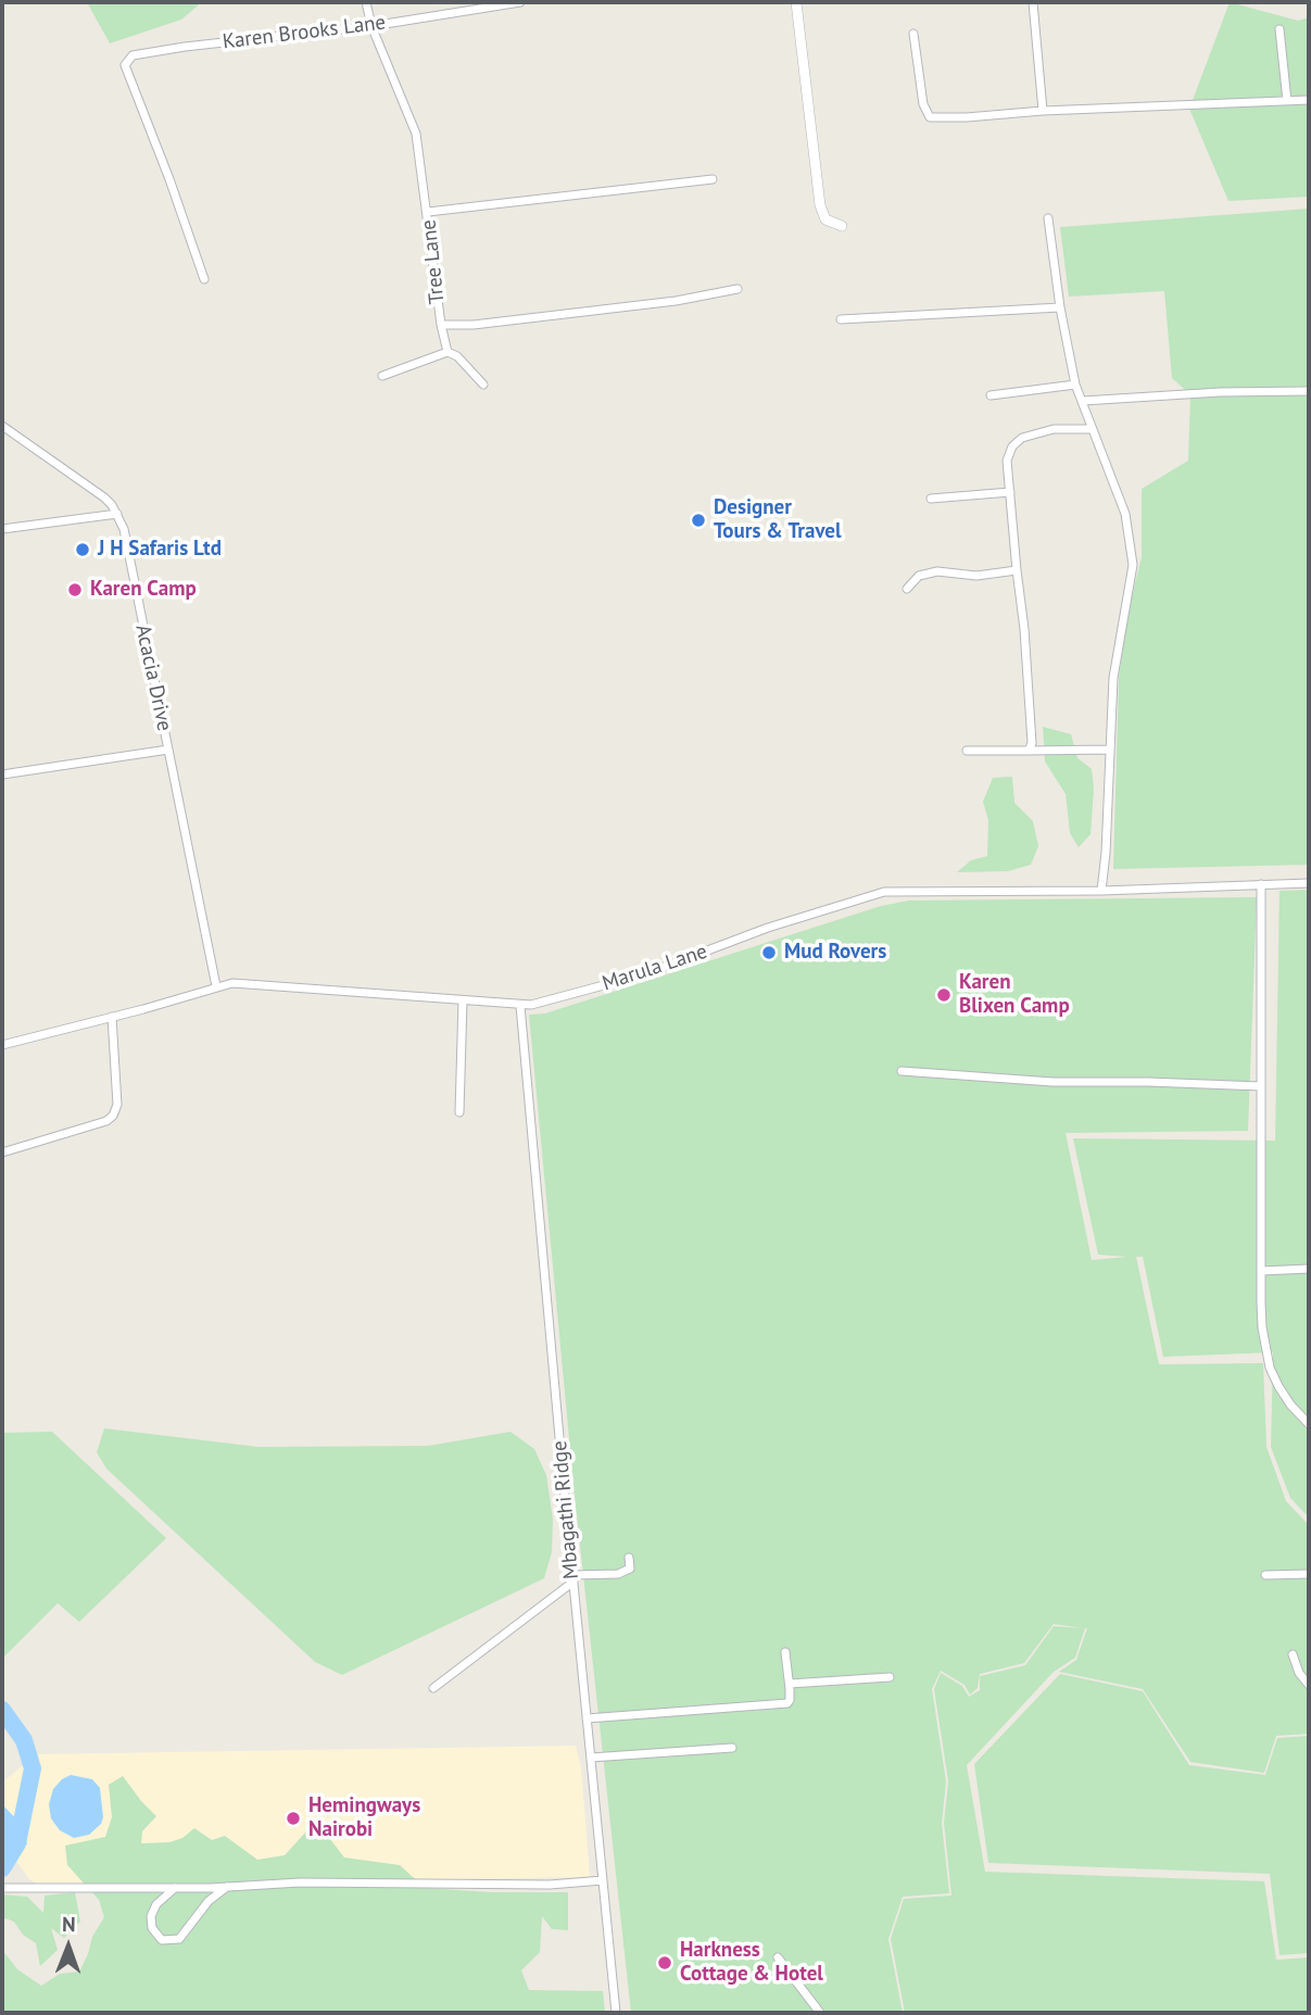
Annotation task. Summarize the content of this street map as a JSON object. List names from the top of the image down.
{
  "streets": {
    "street": [
      "Karen Brooks Lane",
      "Tree Lane",
      "Acacia Drive",
      "Marula Lane",
      "Mbagathi Ridge"
    ]
  },
  "crossings": [
    ["Karen Brooks Lane", "Tree Lane"],
    ["Acacia Drive", "Marula Lane"],
    ["Marula Lane", "Mbagathi Ridge"]
  ],
  "places": [
    "Designer Tours & Travel",
    "J H Safaris Ltd",
    "Karen Camp",
    "Mud Rovers",
    "Karen Blixen Camp",
    "Hemingways Nairobi",
    "Harkness Cottage & Hotel"
  ],
  "north": "top"
}
